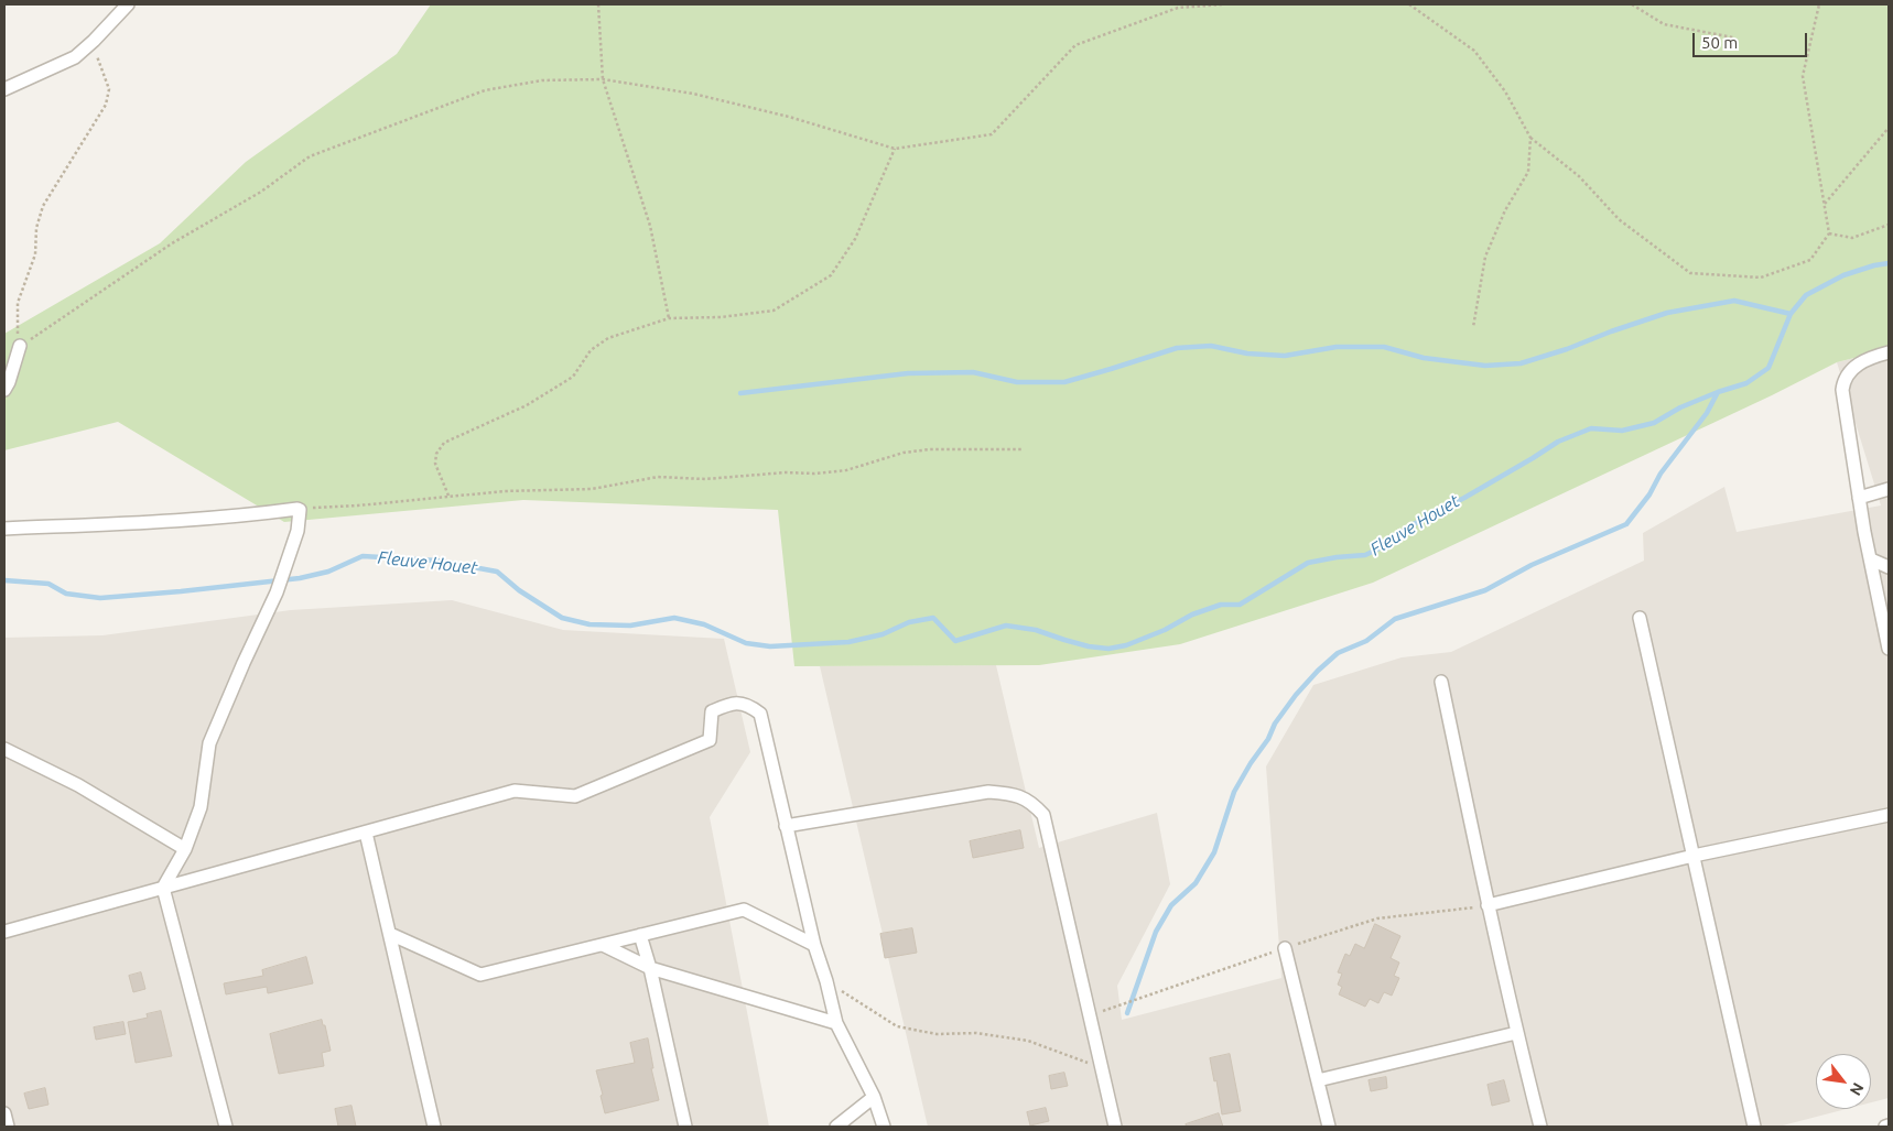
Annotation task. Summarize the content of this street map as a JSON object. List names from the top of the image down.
{
  "water": ["Fleuve Houet"],
  "scale_bar": "50 m",
  "north": "bottom right"
}
